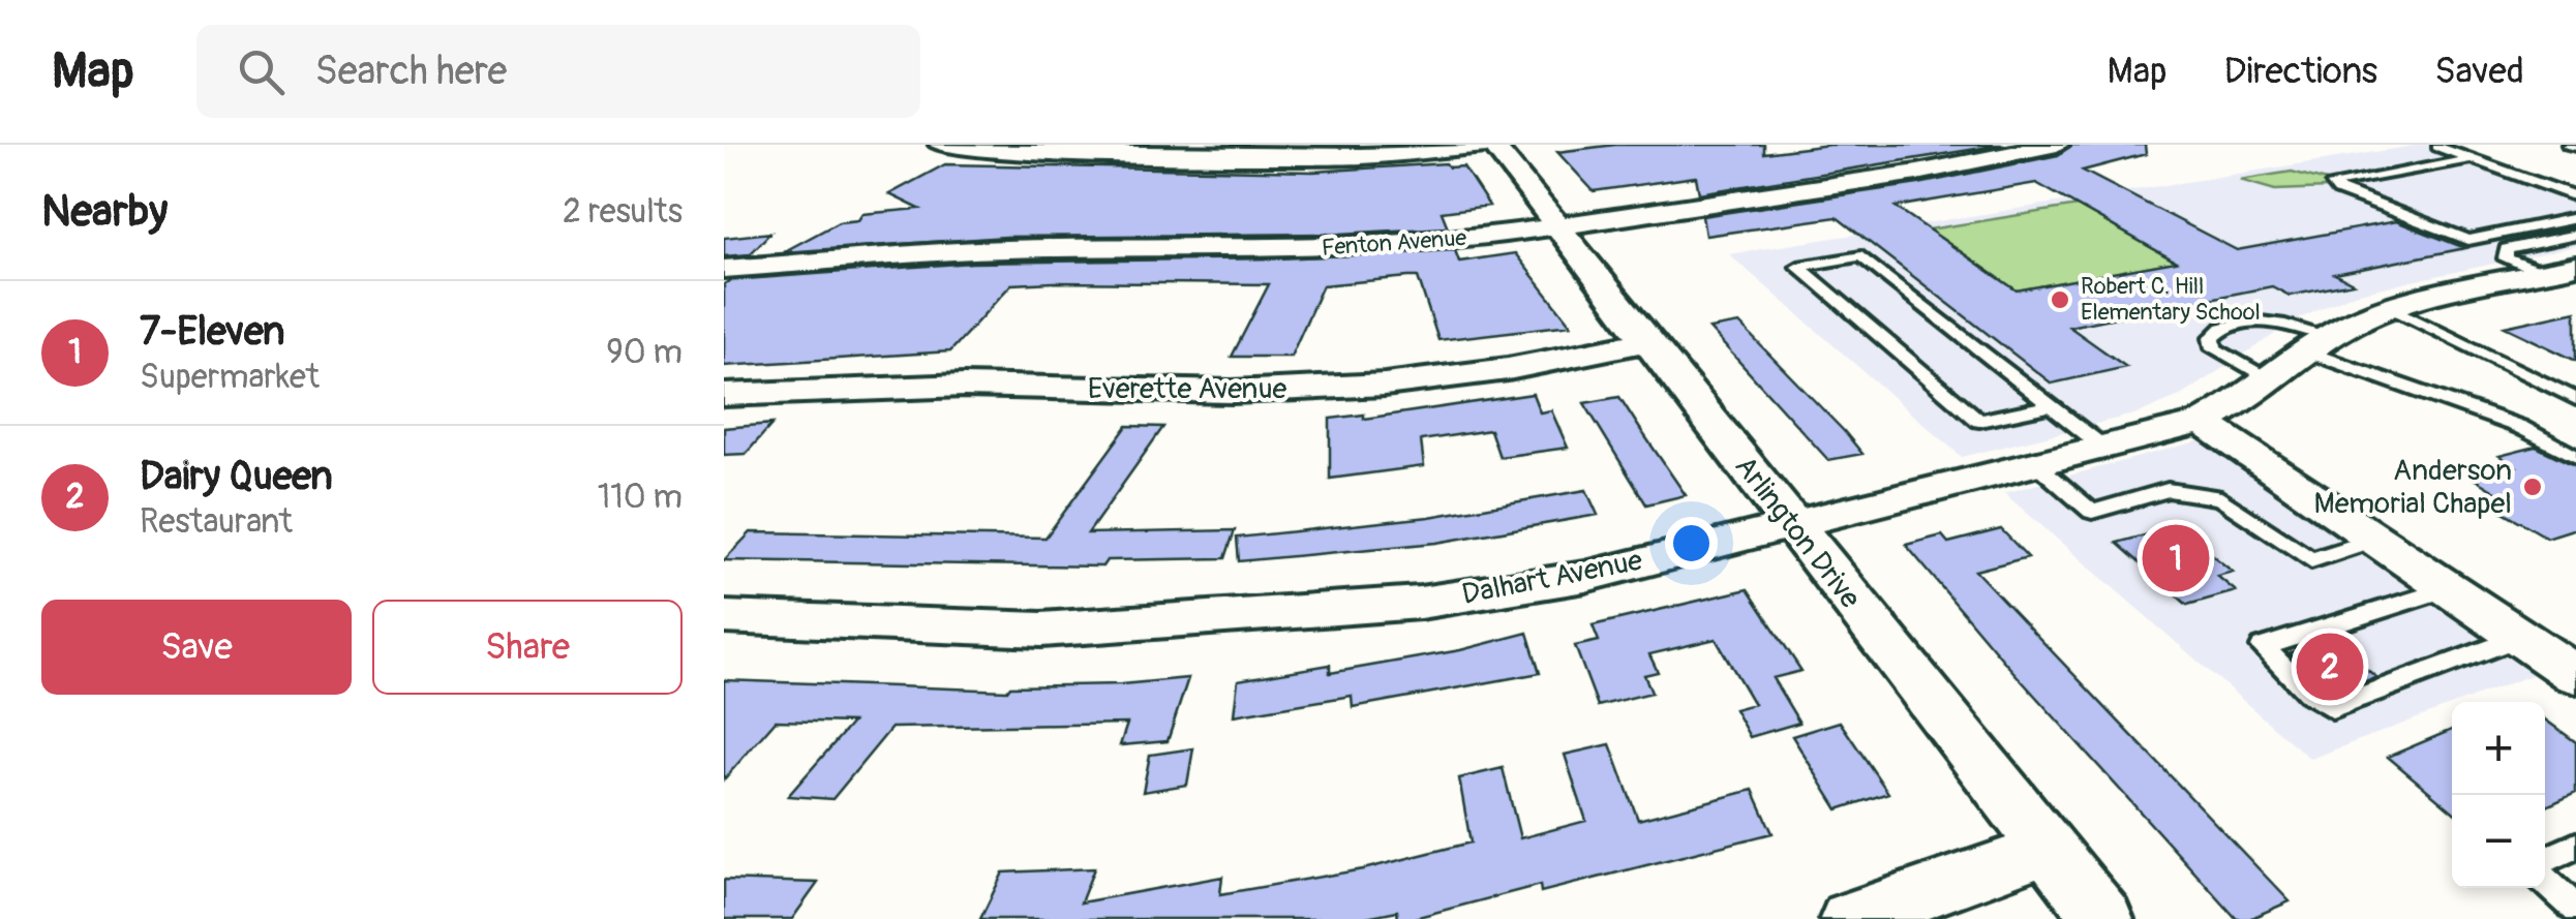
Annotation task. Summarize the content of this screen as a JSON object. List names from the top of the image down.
{
  "streets": {
    "street": [
      "Fenton Avenue",
      "Everette Avenue",
      "Arlington Drive",
      "Dalhart Avenue"
    ]
  },
  "crossings": [
    ["Fenton Avenue", "Arlington Drive"],
    ["Everette Avenue", "Arlington Drive"],
    ["Arlington Drive", "Dalhart Avenue"]
  ],
  "places": ["Robert C. Hill Elementary School", "Anderson Memorial Chapel"],
  "page": {
    "header": "Map",
    "search": "Search here",
    "nav": ["Map", "Directions", "Saved"],
    "heading": ["Nearby", "2 results"],
    "list": [
      {
        "mark": "1",
        "name": "7-Eleven",
        "note": "Supermarket",
        "value": "90 m"
      },
      {
        "mark": "2",
        "name": "Dairy Queen",
        "note": "Restaurant",
        "value": "110 m"
      }
    ],
    "pins": ["1", "2"],
    "buttons": ["Save", "Share"],
    "map_buttons": ["+", "−"]
  }
}
